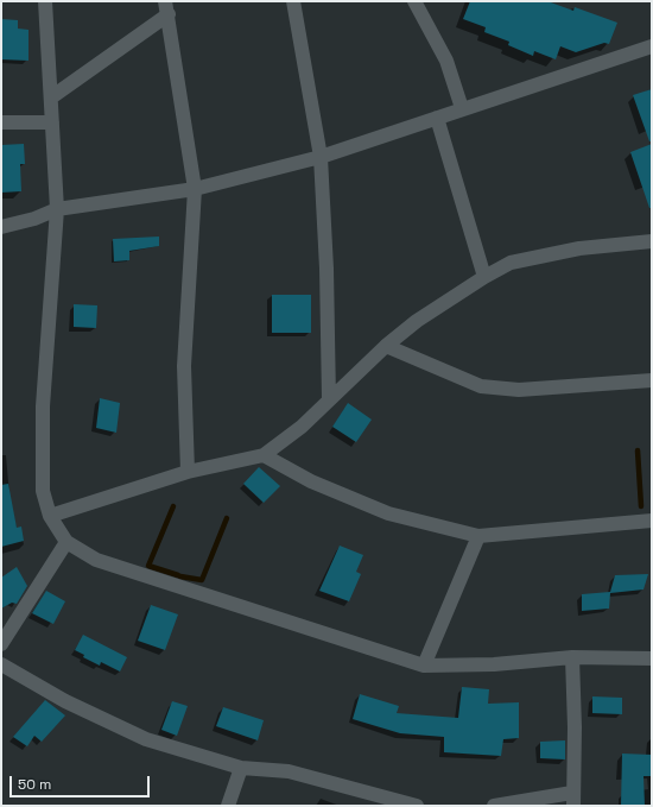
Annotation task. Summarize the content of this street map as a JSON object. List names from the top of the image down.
{
  "scale_bar": "50 m"
}
